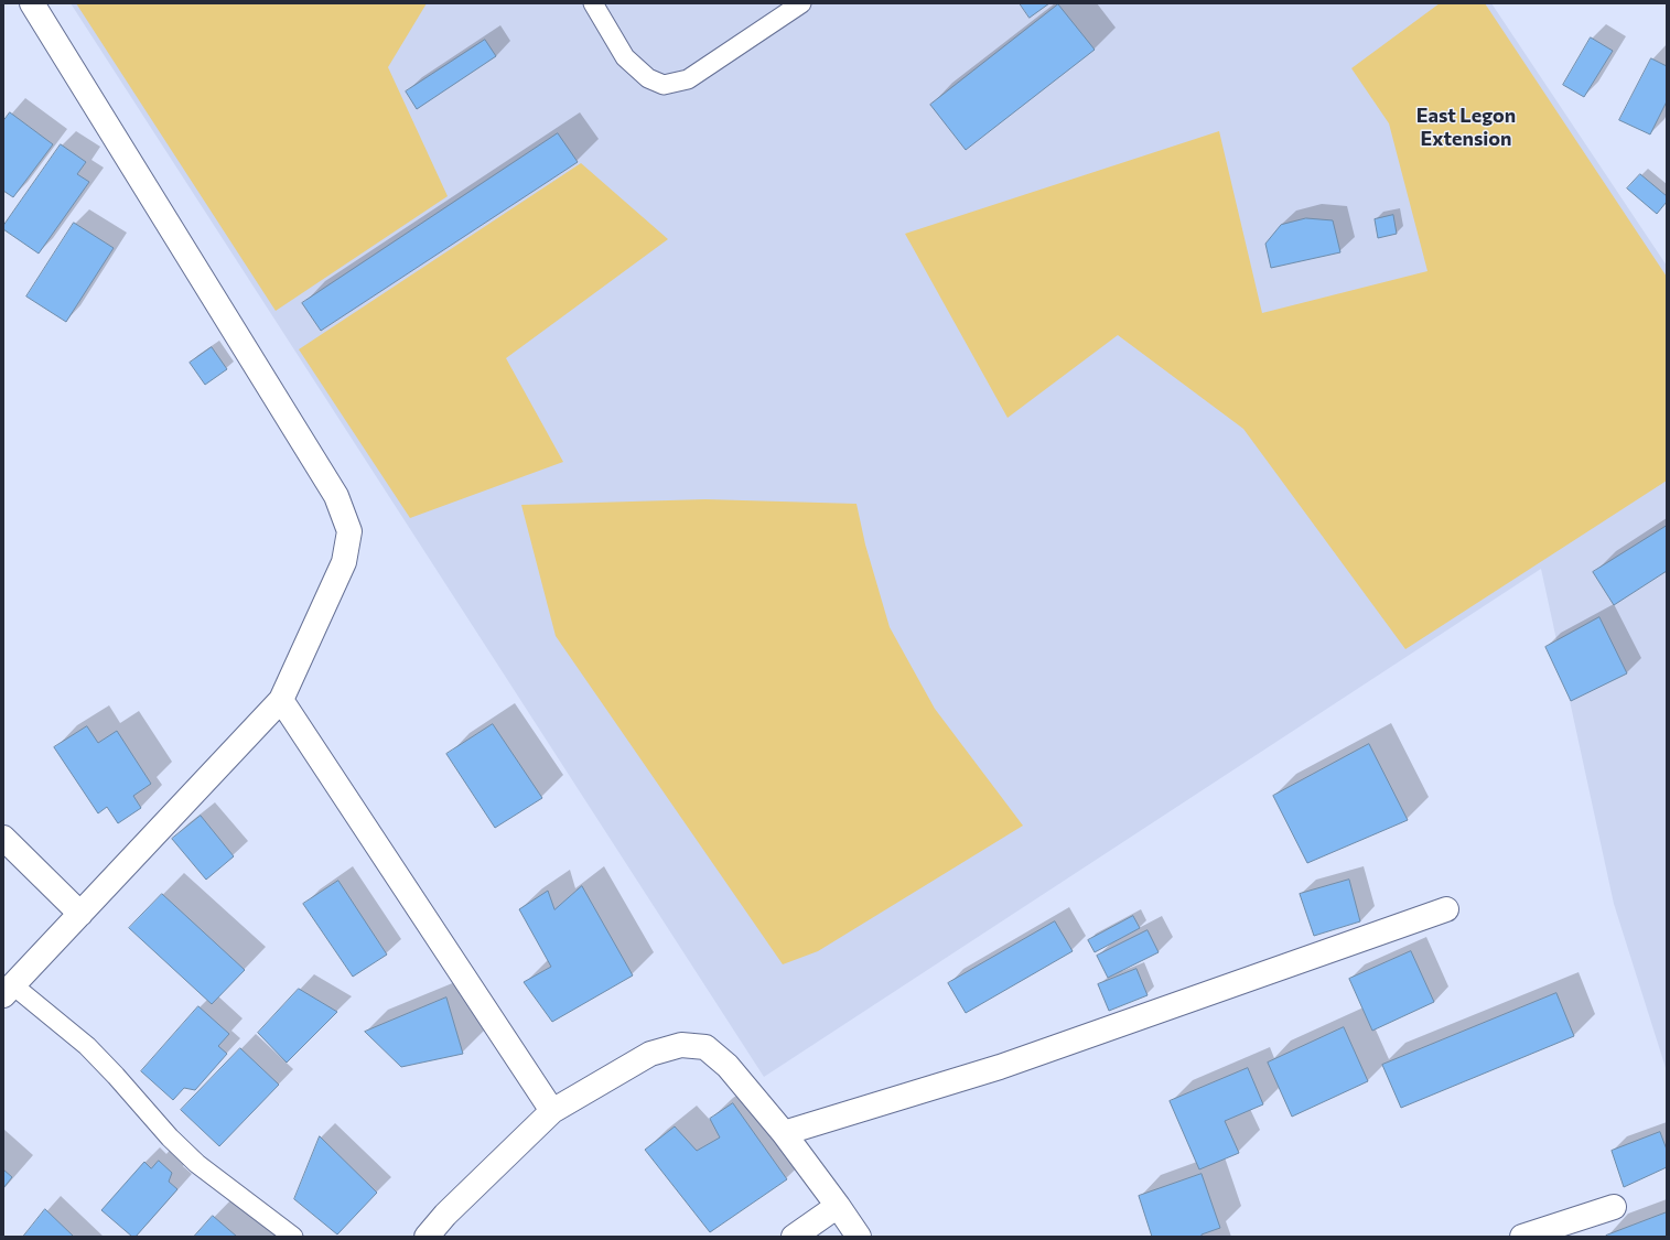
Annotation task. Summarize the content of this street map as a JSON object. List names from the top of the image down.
{
  "districts": ["East Legon Extension"]
}
